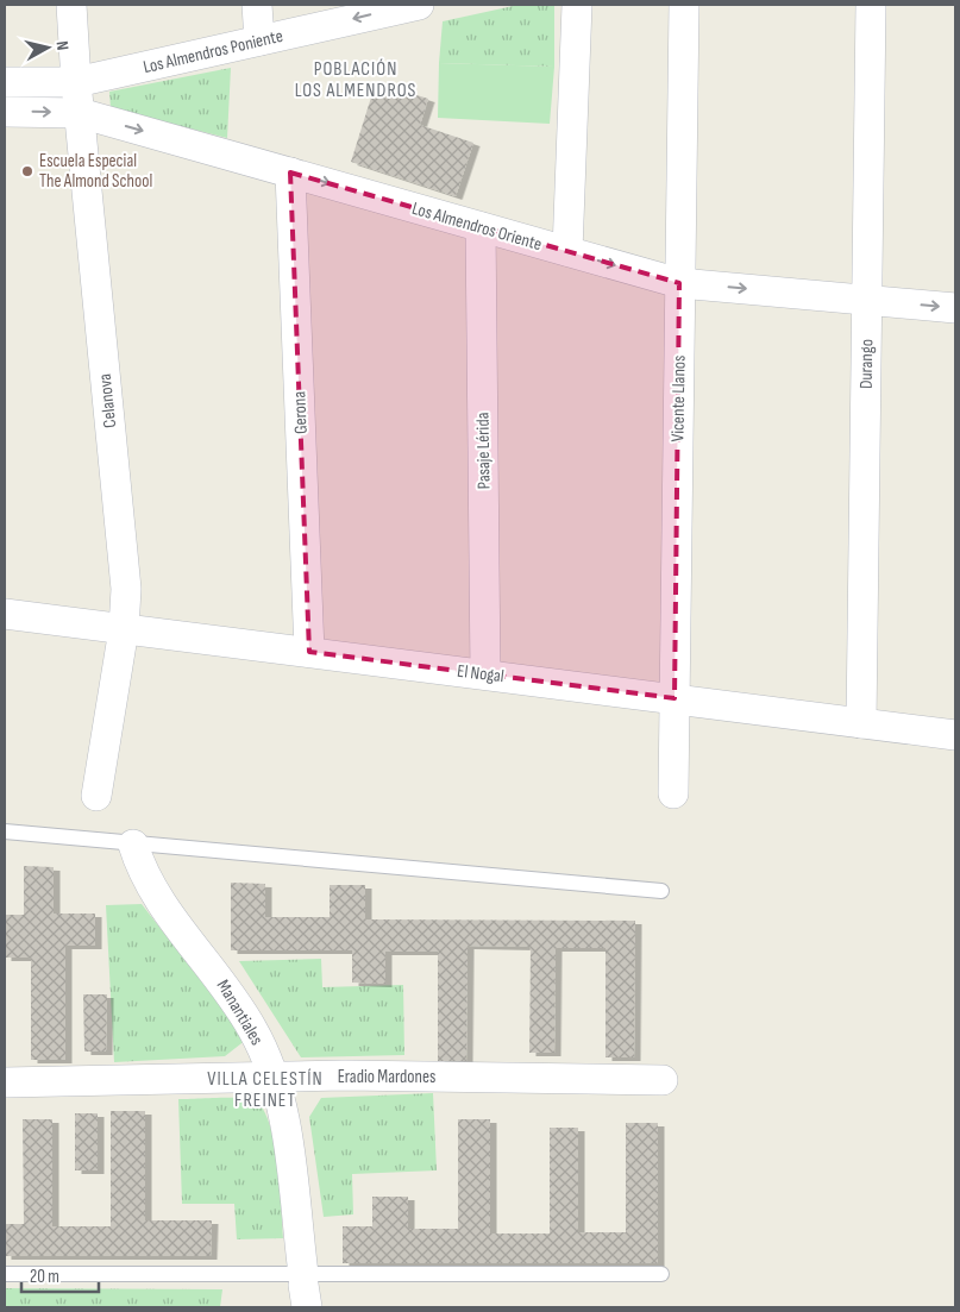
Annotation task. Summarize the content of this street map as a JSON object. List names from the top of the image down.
{
  "streets": {
    "street": [
      "Los Almendros Poniente",
      "Los Almendros Oriente",
      "Durango",
      "Vicente Llanos",
      "Celanova",
      "Gerona",
      "Pasaje Lérida",
      "El Nogal",
      "Manantiales",
      "Eradio Mardones"
    ]
  },
  "crossings": [
    ["Los Almendros Poniente", "Celanova"],
    ["Los Almendros Oriente", "Durango"],
    ["Los Almendros Oriente", "Vicente Llanos"],
    ["Los Almendros Oriente", "Celanova"],
    ["Los Almendros Oriente", "Gerona"],
    ["Los Almendros Oriente", "Pasaje Lérida"],
    ["Durango", "El Nogal"],
    ["Vicente Llanos", "El Nogal"],
    ["Celanova", "El Nogal"],
    ["Gerona", "El Nogal"],
    ["Pasaje Lérida", "El Nogal"],
    ["Manantiales", "Eradio Mardones"]
  ],
  "one_way": ["Los Almendros Poniente", "Los Almendros Oriente"],
  "districts": ["POBLACIÓN LOS ALMENDROS", "VILLA CELESTÍN FREINET"],
  "places": ["Escuela Especial The Almond School"],
  "scale_bar": "20 m",
  "north": "right"
}
